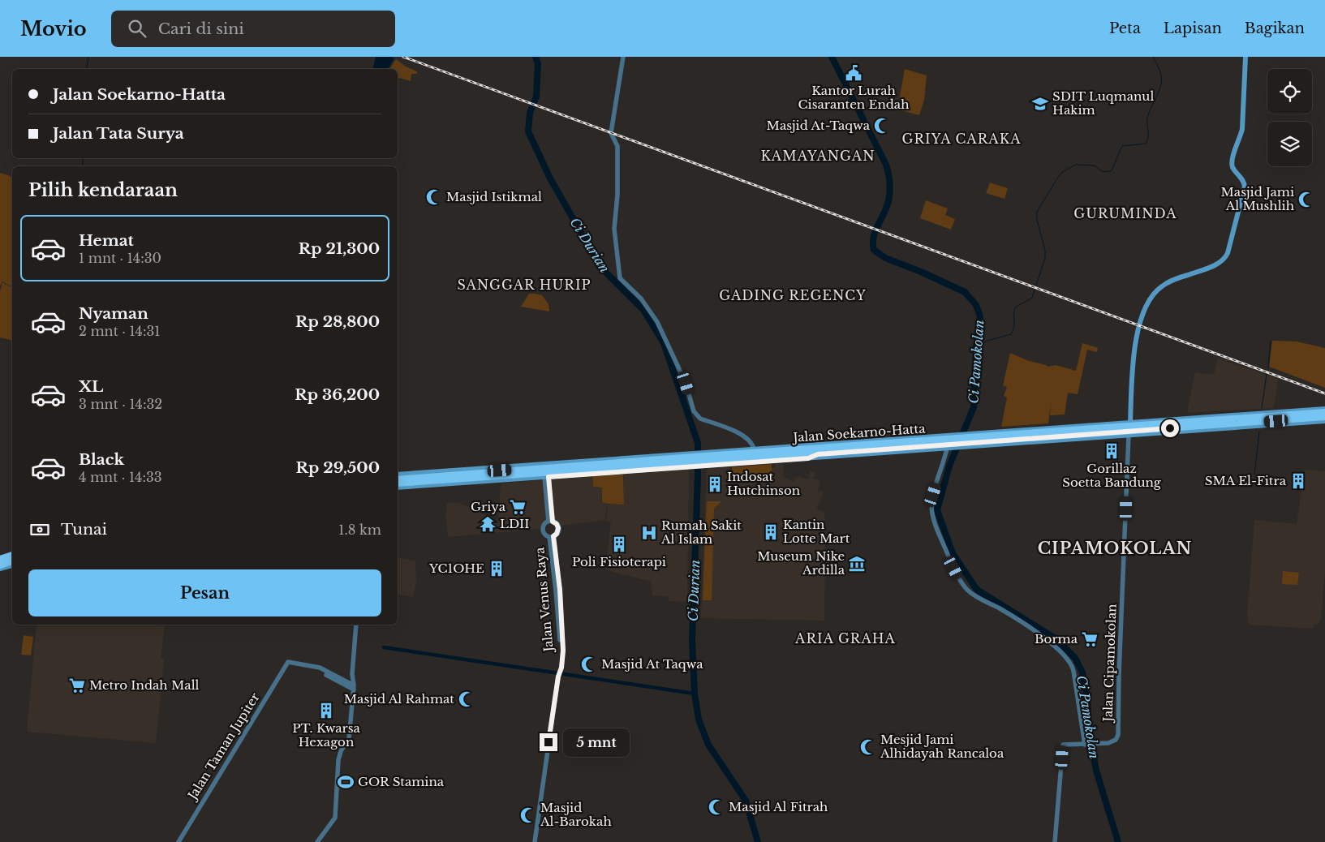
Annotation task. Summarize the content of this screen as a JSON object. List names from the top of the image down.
{
  "streets": {
    "highway": ["Jalan Soekarno-Hatta"],
    "street": ["Jalan Venus Raya", "Jalan Cipamokolan", "Jalan Taman Jupiter"]
  },
  "districts": [
    "GRIYA CARAKA",
    "KAMAYANGAN",
    "GURUMINDA",
    "SANGGAR HURIP",
    "GADING REGENCY",
    "CIPAMOKOLAN",
    "ARIA GRAHA"
  ],
  "water": ["Ci Durian", "Ci Pamokolan"],
  "places": {
    "public building": ["Kantor Lurah Cisaranten Endah"],
    "school or university": ["SDIT Luqmanul Hakim"],
    "mosque": [
      "Masjid At-Taqwa",
      "Masjid Istikmal",
      "Masjid Jami Al Mushlih",
      "Masjid At Taqwa",
      "Masjid Al Rahmat",
      "Mesjid Jami Alhidayah Rancaloa",
      "Masjid Al Fitrah",
      "Masjid Al-Barokah"
    ],
    "building": [
      "Gorillaz Soetta Bandung",
      "SMA El-Fitra",
      "Indosat Hutchinson",
      "Kantin Lotte Mart",
      "Poli Fisioterapi",
      "YC1OHE",
      "PT. Kwarsa Hexagon"
    ],
    "supermarket": ["Griya", "Borma", "Metro Indah Mall"],
    "temple": ["LDII"],
    "hospital": ["Rumah Sakit Al Islam"],
    "museum": ["Museum Nike Ardilla"],
    "sports": ["GOR Stamina"]
  },
  "page": {
    "header": "Movio",
    "search": "Cari di sini",
    "nav": ["Peta", "Lapisan", "Bagikan"],
    "banner": ["Jalan Soekarno-Hatta", "Jalan Tata Surya"],
    "heading": "Pilih kendaraan",
    "list": [
      {
        "name": "Hemat",
        "note": "1 mnt · 14:30",
        "value": "Rp 21,300"
      },
      {
        "name": "Nyaman",
        "note": "2 mnt · 14:31",
        "value": "Rp 28,800"
      },
      {
        "name": "XL",
        "note": "3 mnt · 14:32",
        "value": "Rp 36,200"
      },
      {
        "name": "Black",
        "note": "4 mnt · 14:33",
        "value": "Rp 29,500"
      }
    ],
    "pay": ["Tunai", "1.8 km"],
    "buttons": "Pesan",
    "bubble": "5 mnt"
  }
}
